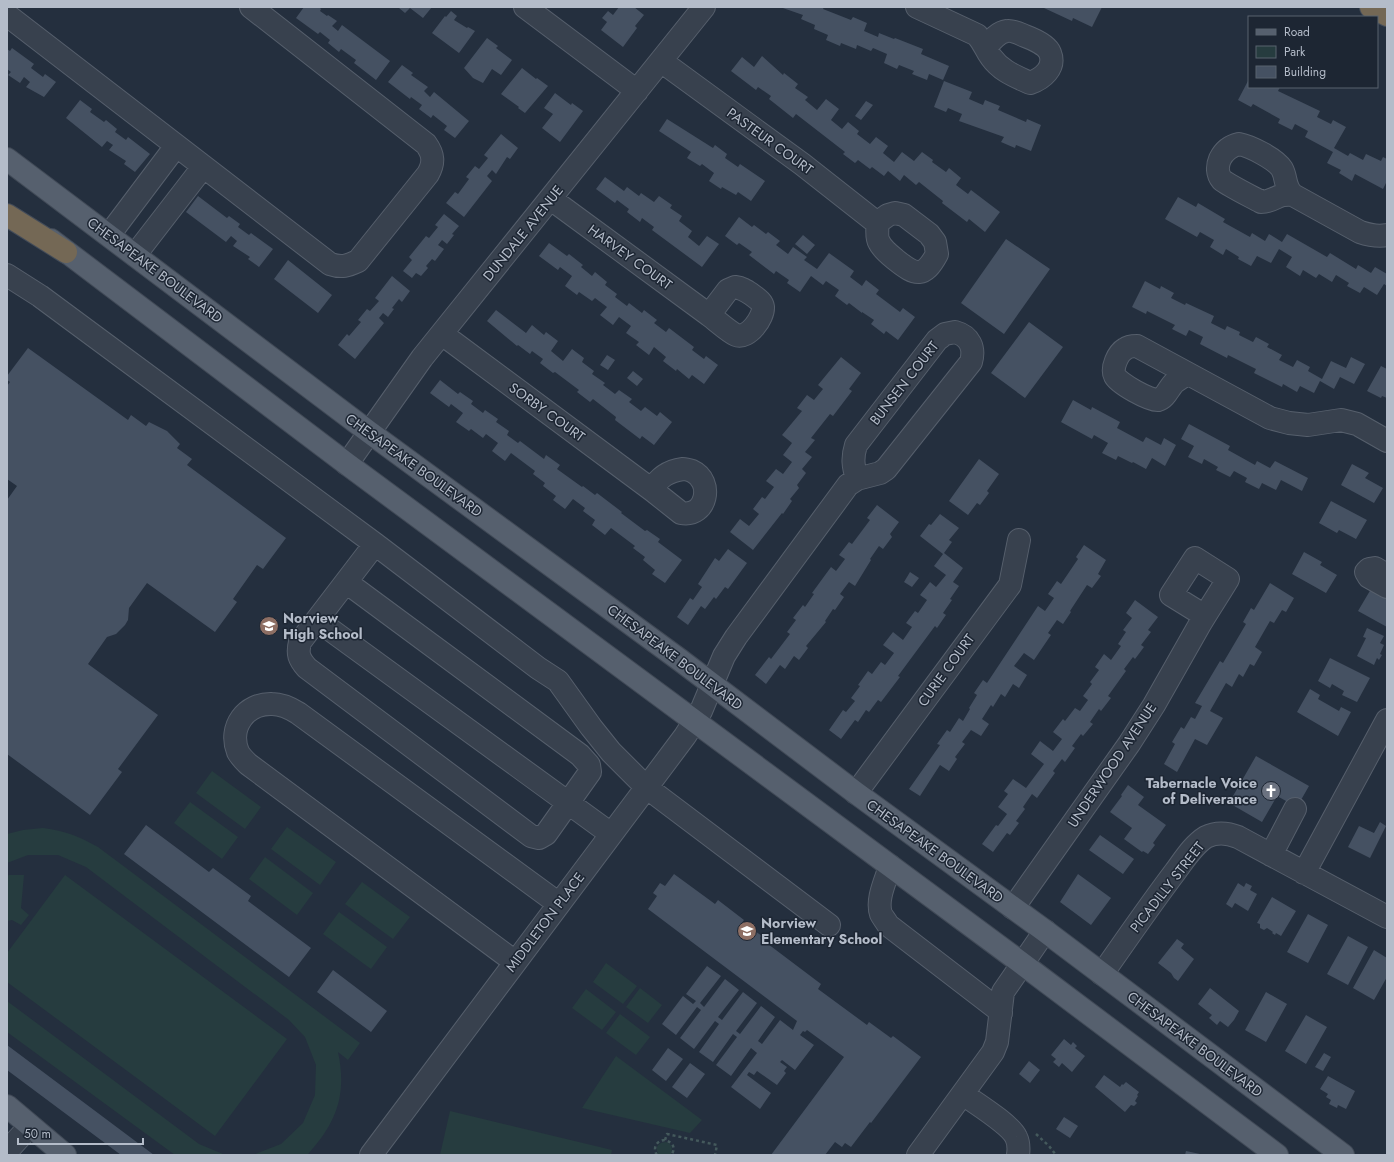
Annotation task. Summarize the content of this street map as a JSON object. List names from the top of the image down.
{
  "streets": {
    "main road": ["CHESAPEAKE BOULEVARD"],
    "street": [
      "PASTEUR COURT",
      "DUNDALE AVENUE",
      "HARVEY COURT",
      "BUNSEN COURT",
      "SORBY COURT",
      "CURIE COURT",
      "UNDERWOOD AVENUE",
      "PICADILLY STREET",
      "MIDDLETON PLACE"
    ]
  },
  "crossings": [
    ["PASTEUR COURT", "DUNDALE AVENUE"],
    ["DUNDALE AVENUE", "HARVEY COURT"],
    ["DUNDALE AVENUE", "CHESAPEAKE BOULEVARD"],
    ["DUNDALE AVENUE", "SORBY COURT"],
    ["CHESAPEAKE BOULEVARD", "BUNSEN COURT"],
    ["CHESAPEAKE BOULEVARD", "CURIE COURT"],
    ["CHESAPEAKE BOULEVARD", "UNDERWOOD AVENUE"],
    ["CHESAPEAKE BOULEVARD", "PICADILLY STREET"],
    ["CHESAPEAKE BOULEVARD", "MIDDLETON PLACE"],
    ["BUNSEN COURT", "MIDDLETON PLACE"]
  ],
  "places": {
    "school or university": ["Norview High School", "Norview Elementary School"],
    "church": ["Tabernacle Voice of Deliverance"]
  },
  "legend": ["Road", "Park", "Building"],
  "scale_bar": "50 m"
}
